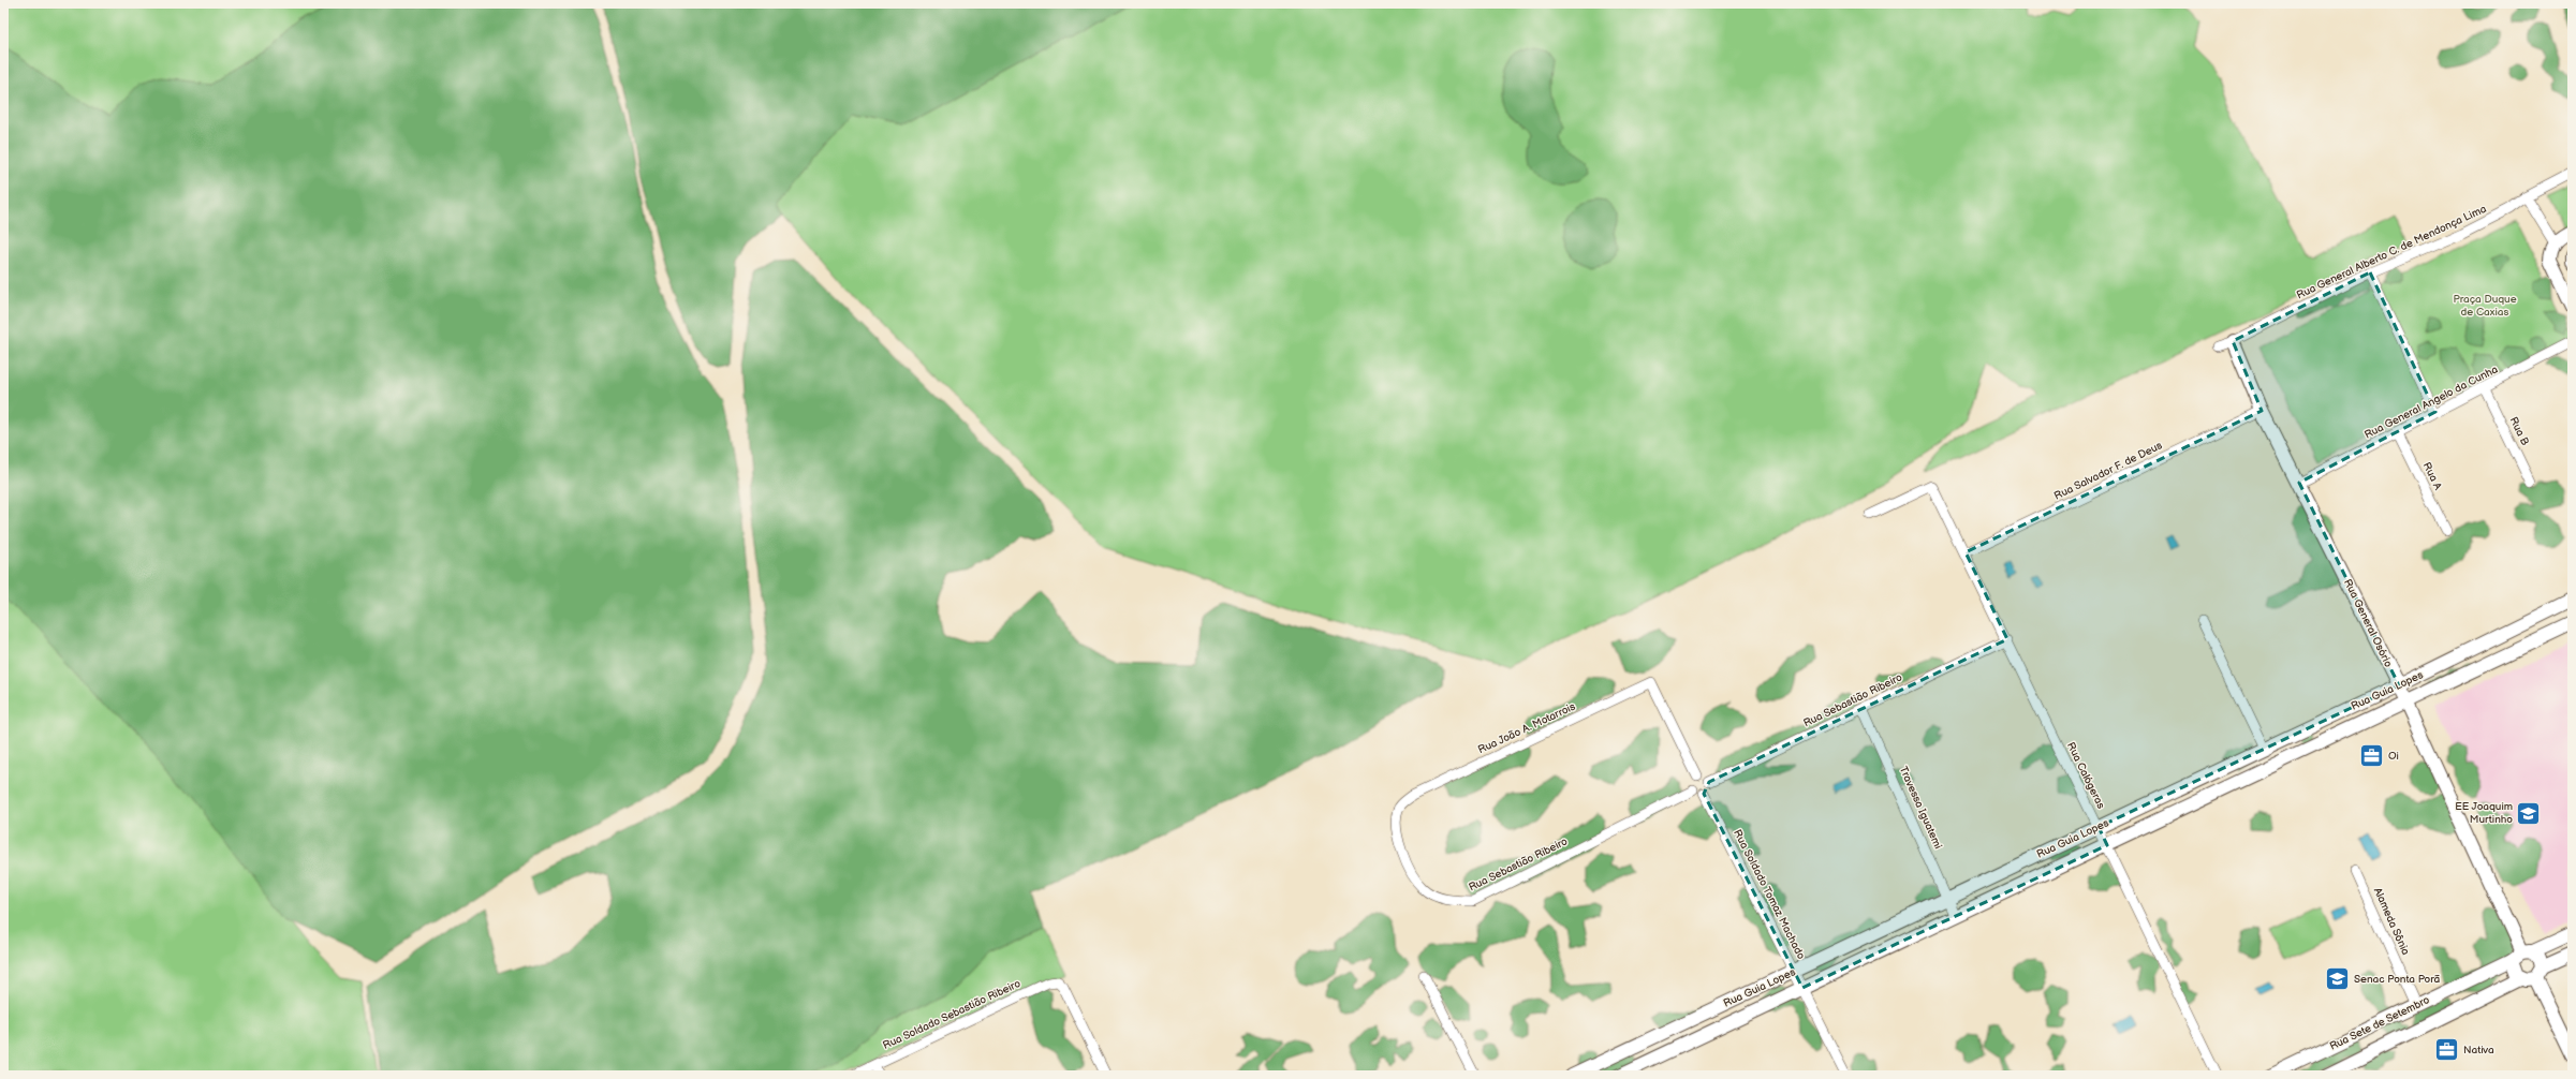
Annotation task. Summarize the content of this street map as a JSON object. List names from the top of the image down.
{
  "streets": {
    "main road": ["Rua General Osório", "Rua Guia Lopes", "Rua Sete de Setembro"],
    "street": [
      "Rua General Alberto C. de Mendonça Lima",
      "Rua General Angelo da Cunha",
      "Rua B",
      "Rua Salvador F. de Deus",
      "Rua A",
      "Rua Sebastião Ribeiro",
      "Rua João A. Motarrois",
      "Rua Calógeras",
      "Travessa Iguatemi",
      "Rua Soldado Tomaz Machado",
      "Alameda Sônia",
      "Rua Soldado Sebastião Ribeiro"
    ]
  },
  "crossings": [
    ["Rua General Alberto C. de Mendonça Lima", "Rua General Osório"],
    ["Rua General Angelo da Cunha", "Rua B"],
    ["Rua General Angelo da Cunha", "Rua A"],
    ["Rua General Angelo da Cunha", "Rua General Osório"],
    ["Rua Salvador F. de Deus", "Rua General Osório"],
    ["Rua Salvador F. de Deus", "Rua Calógeras"],
    ["Rua General Osório", "Rua Guia Lopes"],
    ["Rua General Osório", "Rua Sete de Setembro"],
    ["Rua Guia Lopes", "Rua Calógeras"],
    ["Rua Guia Lopes", "Travessa Iguatemi"],
    ["Rua Guia Lopes", "Rua Soldado Tomaz Machado"],
    ["Rua Sebastião Ribeiro", "Rua João A. Motarrois"],
    ["Rua Sebastião Ribeiro", "Rua Calógeras"],
    ["Rua Sebastião Ribeiro", "Travessa Iguatemi"],
    ["Rua Sebastião Ribeiro", "Rua Soldado Tomaz Machado"],
    ["Rua João A. Motarrois", "Rua Soldado Tomaz Machado"],
    ["Alameda Sônia", "Rua Sete de Setembro"]
  ],
  "parks": ["Praça Duque de Caxias"],
  "places": {
    "office": ["Oi", "Nativa"],
    "school or university": ["EE Joaquim Murtinho", "Senac Ponta Porã"]
  }
}
